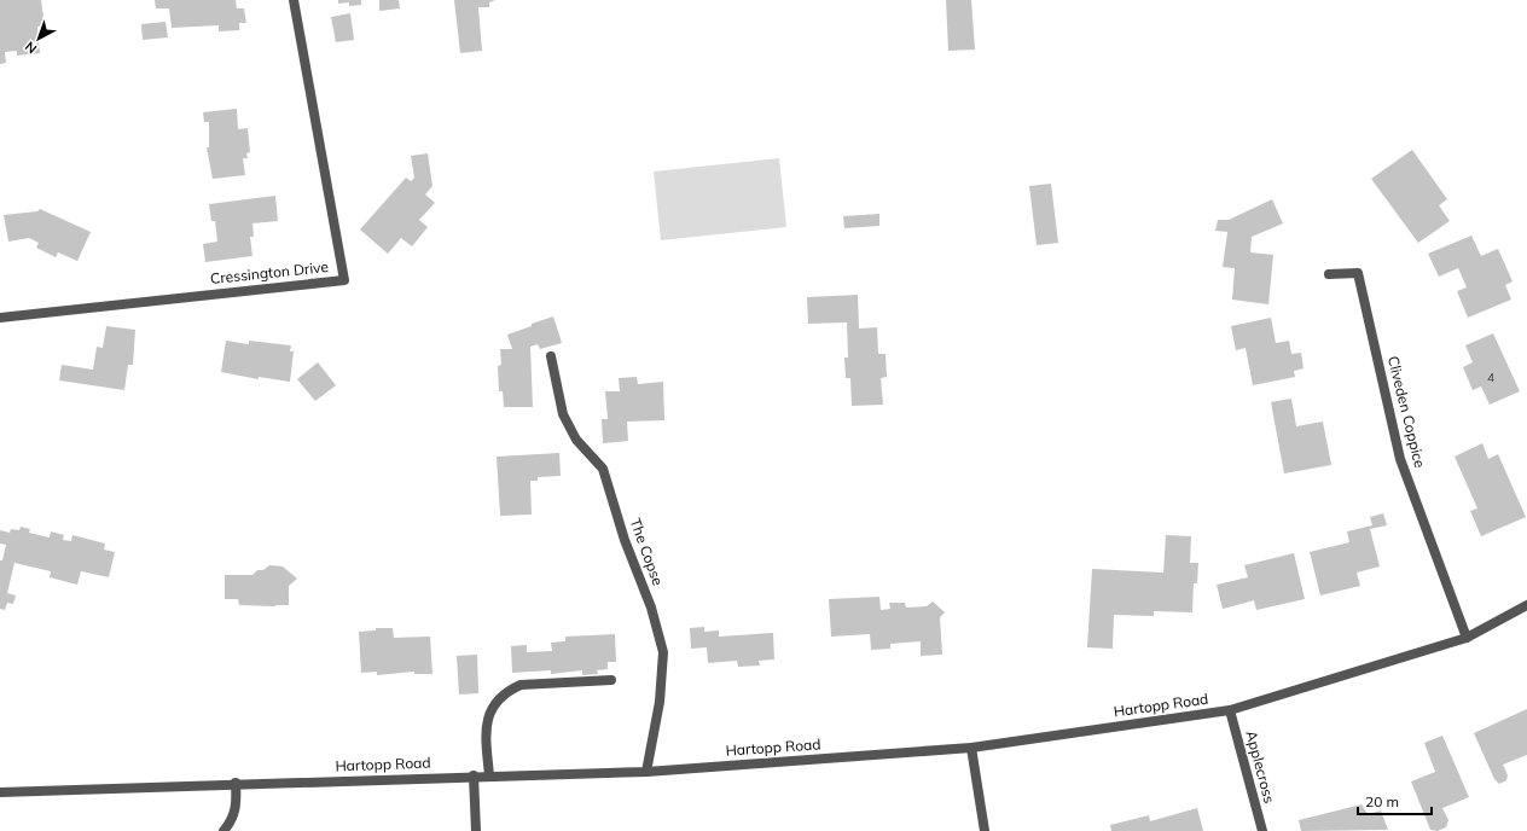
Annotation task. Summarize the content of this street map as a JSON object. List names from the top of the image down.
{
  "streets": {
    "street": [
      "Cressington Drive",
      "Cliveden Coppice",
      "The Copse",
      "Hartopp Road",
      "Applecross"
    ]
  },
  "crossings": [
    ["Cliveden Coppice", "Hartopp Road"],
    ["The Copse", "Hartopp Road"],
    ["Hartopp Road", "Applecross"]
  ],
  "house_numbers": ["4"],
  "scale_bar": "20 m",
  "north": "bottom left"
}
